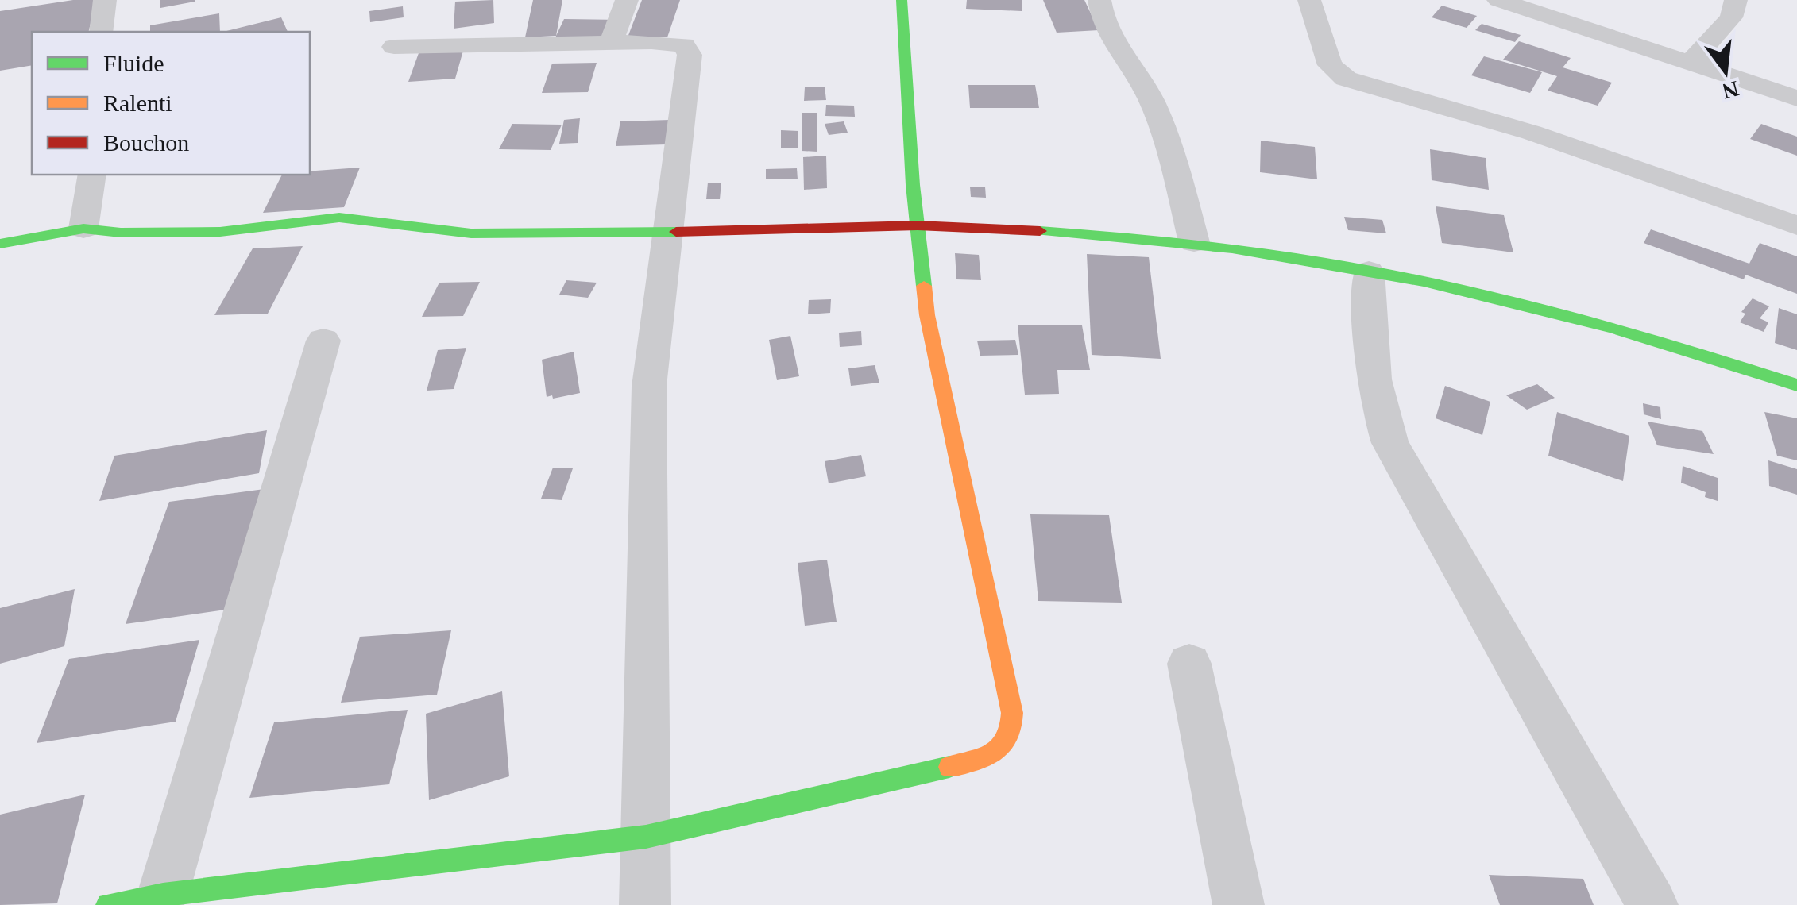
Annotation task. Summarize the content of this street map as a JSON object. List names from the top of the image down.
{
  "legend": ["Fluide", "Ralenti", "Bouchon"],
  "north": "bottom"
}
